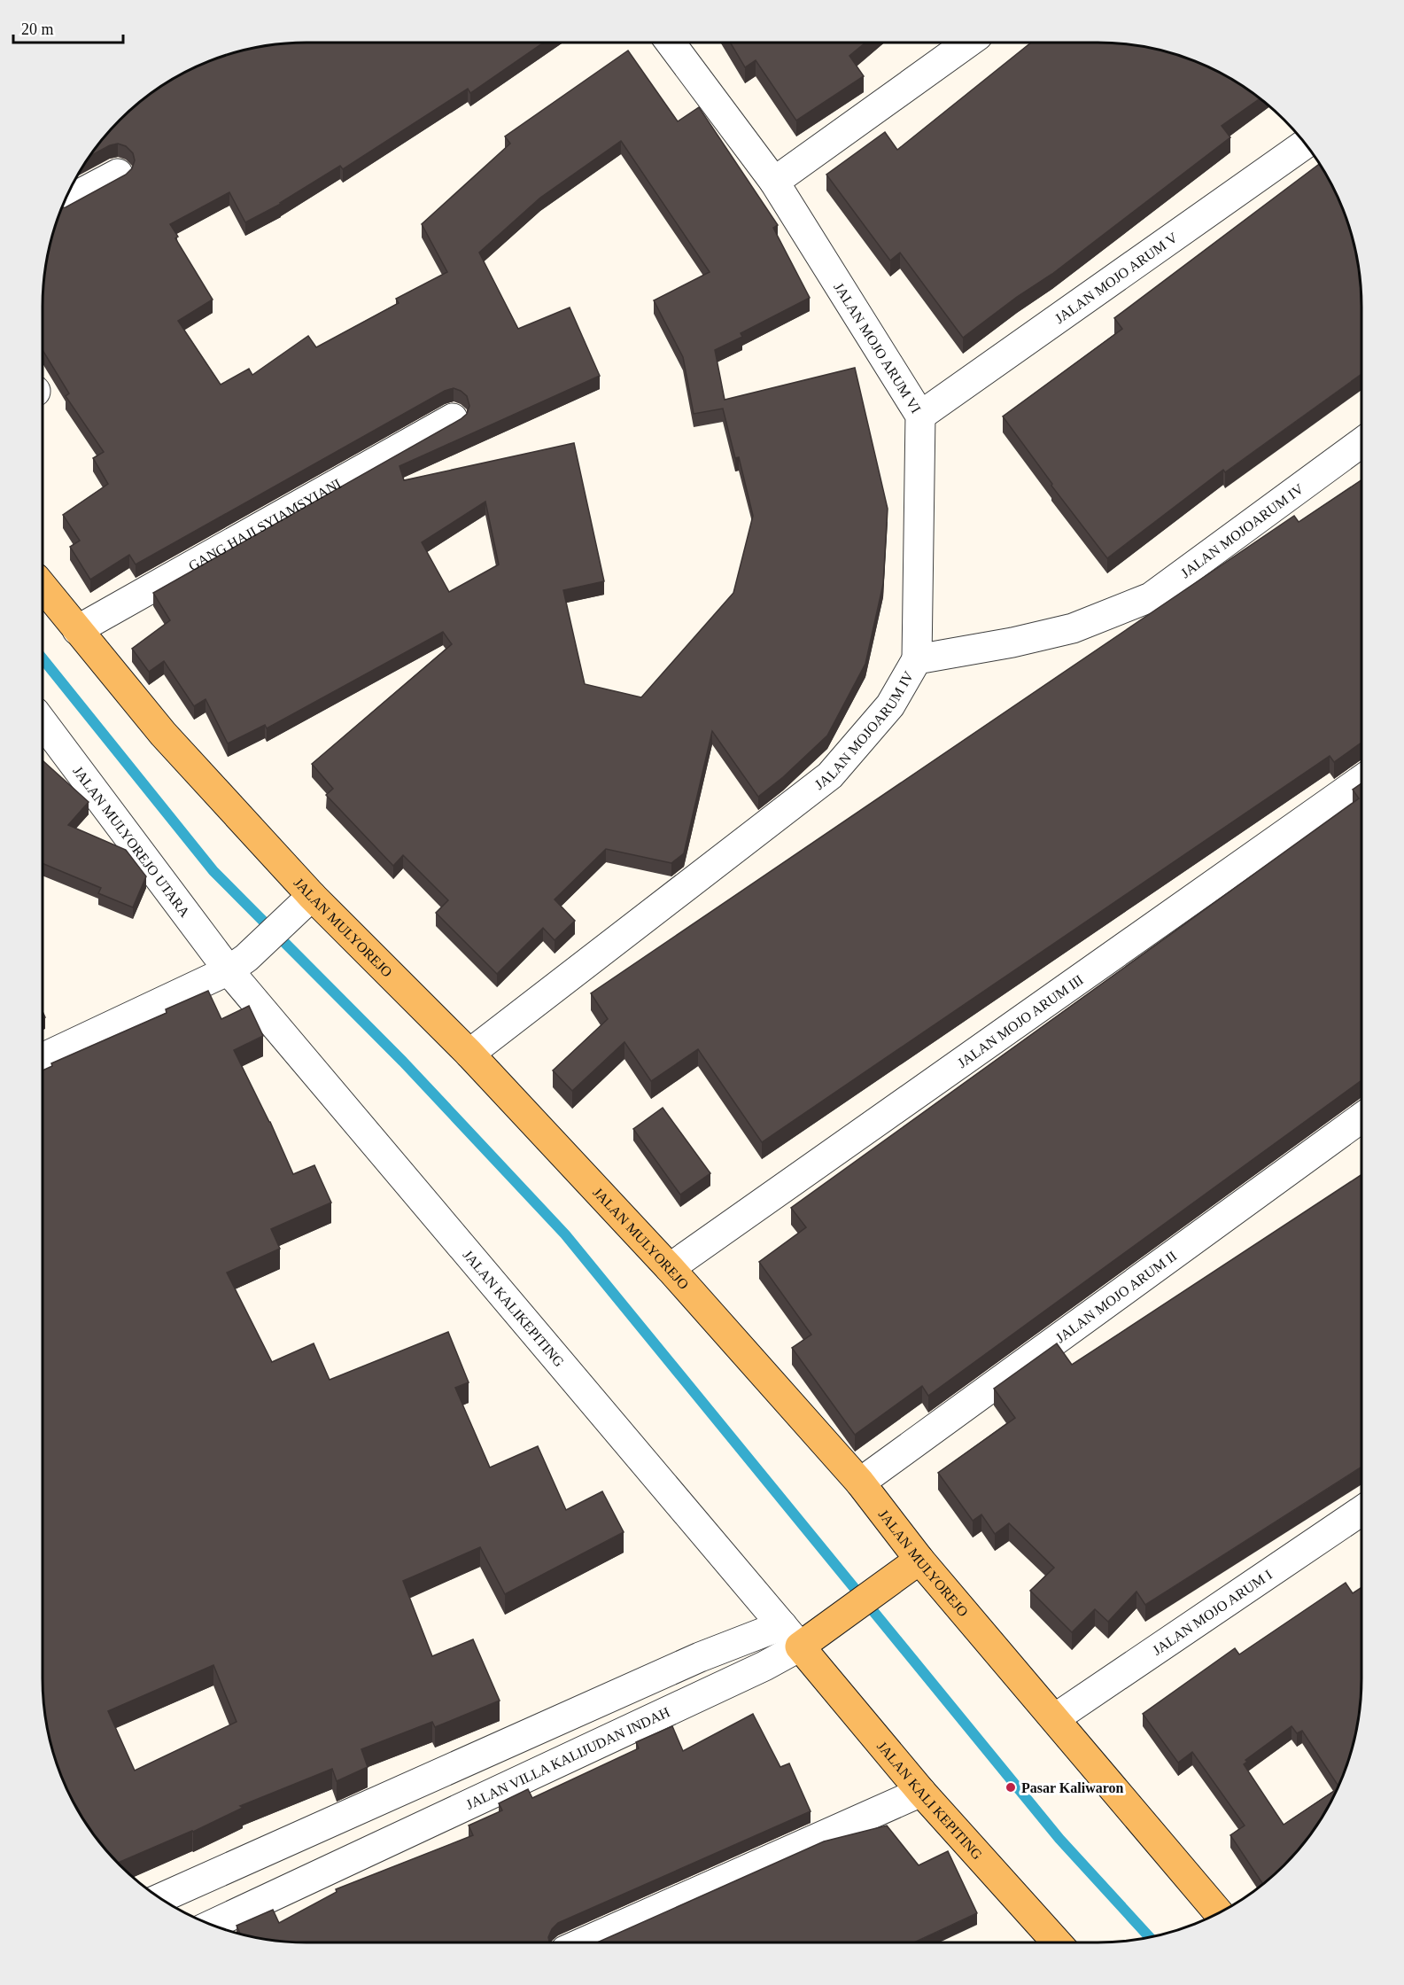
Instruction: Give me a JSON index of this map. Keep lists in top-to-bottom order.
{
  "streets": {
    "main road": ["JALAN MULYOREJO", "JALAN VILLA KALIJUDAN INDAH", "JALAN KALI KEPITING"],
    "street": [
      "JALAN MOJO ARUM V",
      "JALAN MOJO ARUM VI",
      "GANG HAJI SYIAMSYIANI",
      "JALAN MOJOARUM IV",
      "JALAN MULYOREJO UTARA",
      "JALAN MOJO ARUM III",
      "JALAN MOJO ARUM II",
      "JALAN KALIKEPITING",
      "JALAN MOJO ARUM I"
    ]
  },
  "crossings": [
    ["JALAN MOJO ARUM V", "JALAN MOJO ARUM VI"],
    ["JALAN MOJO ARUM VI", "JALAN MOJOARUM IV"],
    ["GANG HAJI SYIAMSYIANI", "JALAN MULYOREJO"],
    ["JALAN MOJOARUM IV", "JALAN MULYOREJO"],
    ["JALAN MULYOREJO UTARA", "JALAN KALIKEPITING"],
    ["JALAN MULYOREJO", "JALAN MOJO ARUM III"],
    ["JALAN MULYOREJO", "JALAN MOJO ARUM II"],
    ["JALAN MULYOREJO", "JALAN MOJO ARUM I"],
    ["JALAN MULYOREJO", "JALAN VILLA KALIJUDAN INDAH"],
    ["JALAN KALIKEPITING", "JALAN VILLA KALIJUDAN INDAH"],
    ["JALAN KALIKEPITING", "JALAN KALI KEPITING"],
    ["JALAN VILLA KALIJUDAN INDAH", "JALAN KALI KEPITING"]
  ],
  "places": ["Pasar Kaliwaron"],
  "scale_bar": "20 m"
}
